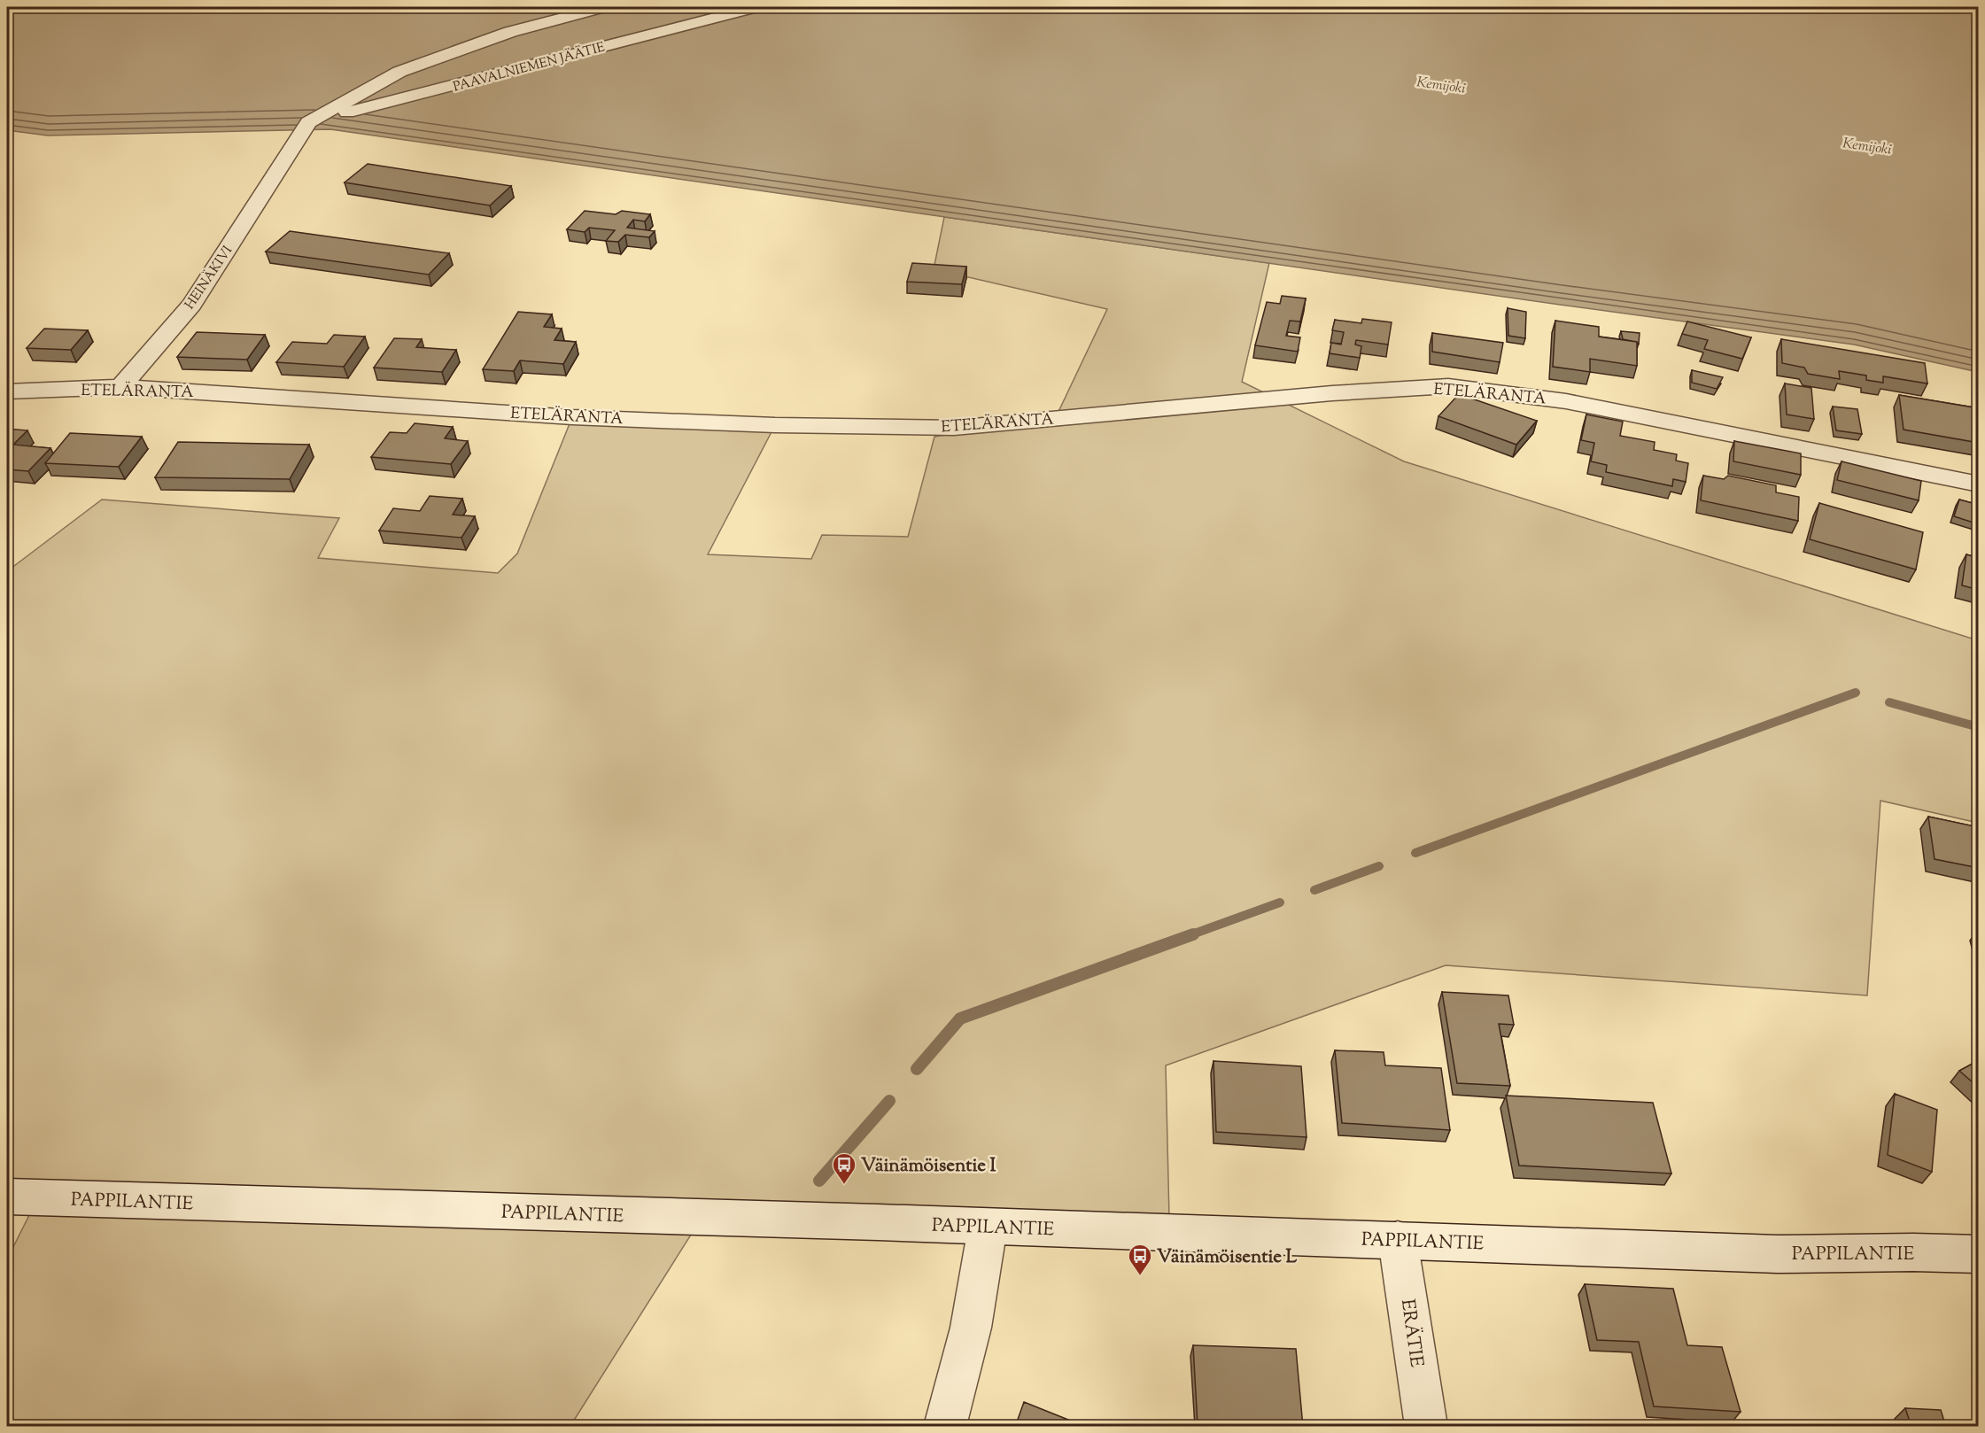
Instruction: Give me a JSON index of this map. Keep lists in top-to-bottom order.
{
  "streets": {
    "street": [
      "PAAVALNIEMEN JÄÄTIE",
      "HEINÄKIVI",
      "ETELÄRANTA",
      "PAPPILANTIE",
      "ERÄTIE"
    ]
  },
  "crossings": [
    ["PAAVALNIEMEN JÄÄTIE", "HEINÄKIVI"],
    ["HEINÄKIVI", "ETELÄRANTA"],
    ["PAPPILANTIE", "ERÄTIE"]
  ],
  "water": ["Kemijoki"],
  "places": {
    "bus stop": ["Väinämöisentie I", "Väinämöisentie L"]
  }
}
